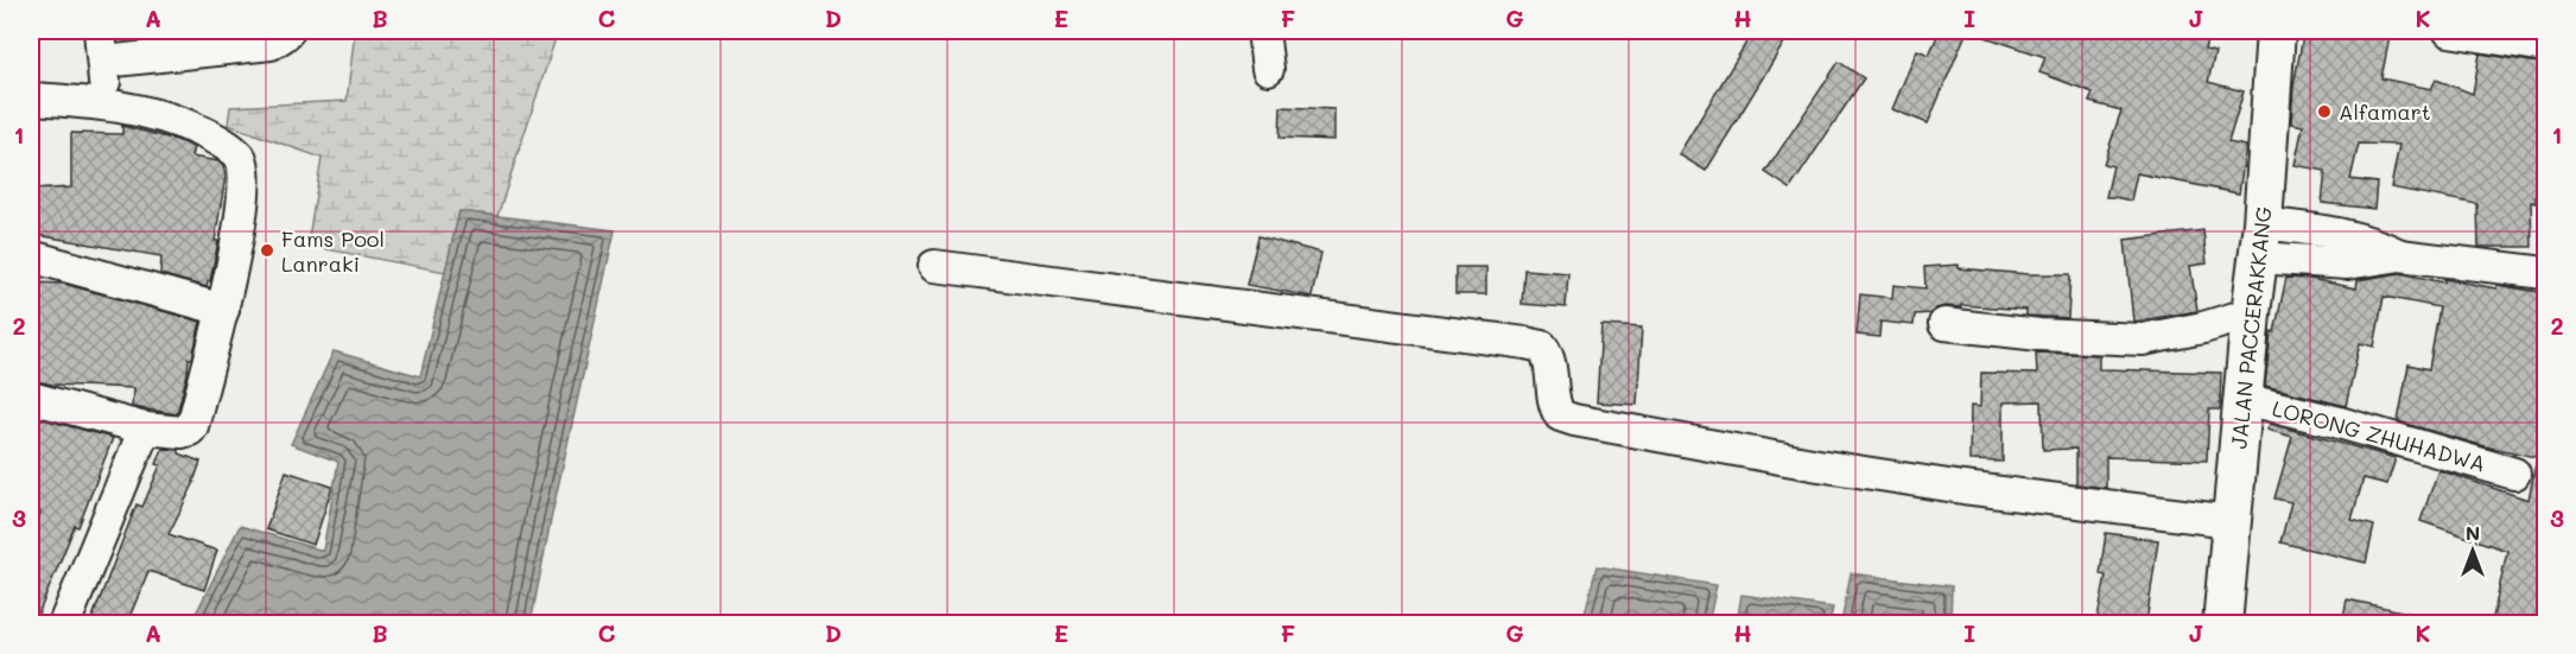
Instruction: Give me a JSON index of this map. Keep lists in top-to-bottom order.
{
  "streets": {
    "main road": ["JALAN PACCERAKKANG"],
    "street": ["LORONG ZHUHADWA"]
  },
  "crossings": [
    ["JALAN PACCERAKKANG", "LORONG ZHUHADWA"]
  ],
  "places": ["Alfamart", "Fams Pool Lanraki"],
  "north": "top",
  "grid": {
    "columns": [
      "A",
      "B",
      "C",
      "D",
      "E",
      "F",
      "G",
      "H",
      "I",
      "J",
      "K"
    ],
    "rows": ["1", "2", "3"]
  }
}
